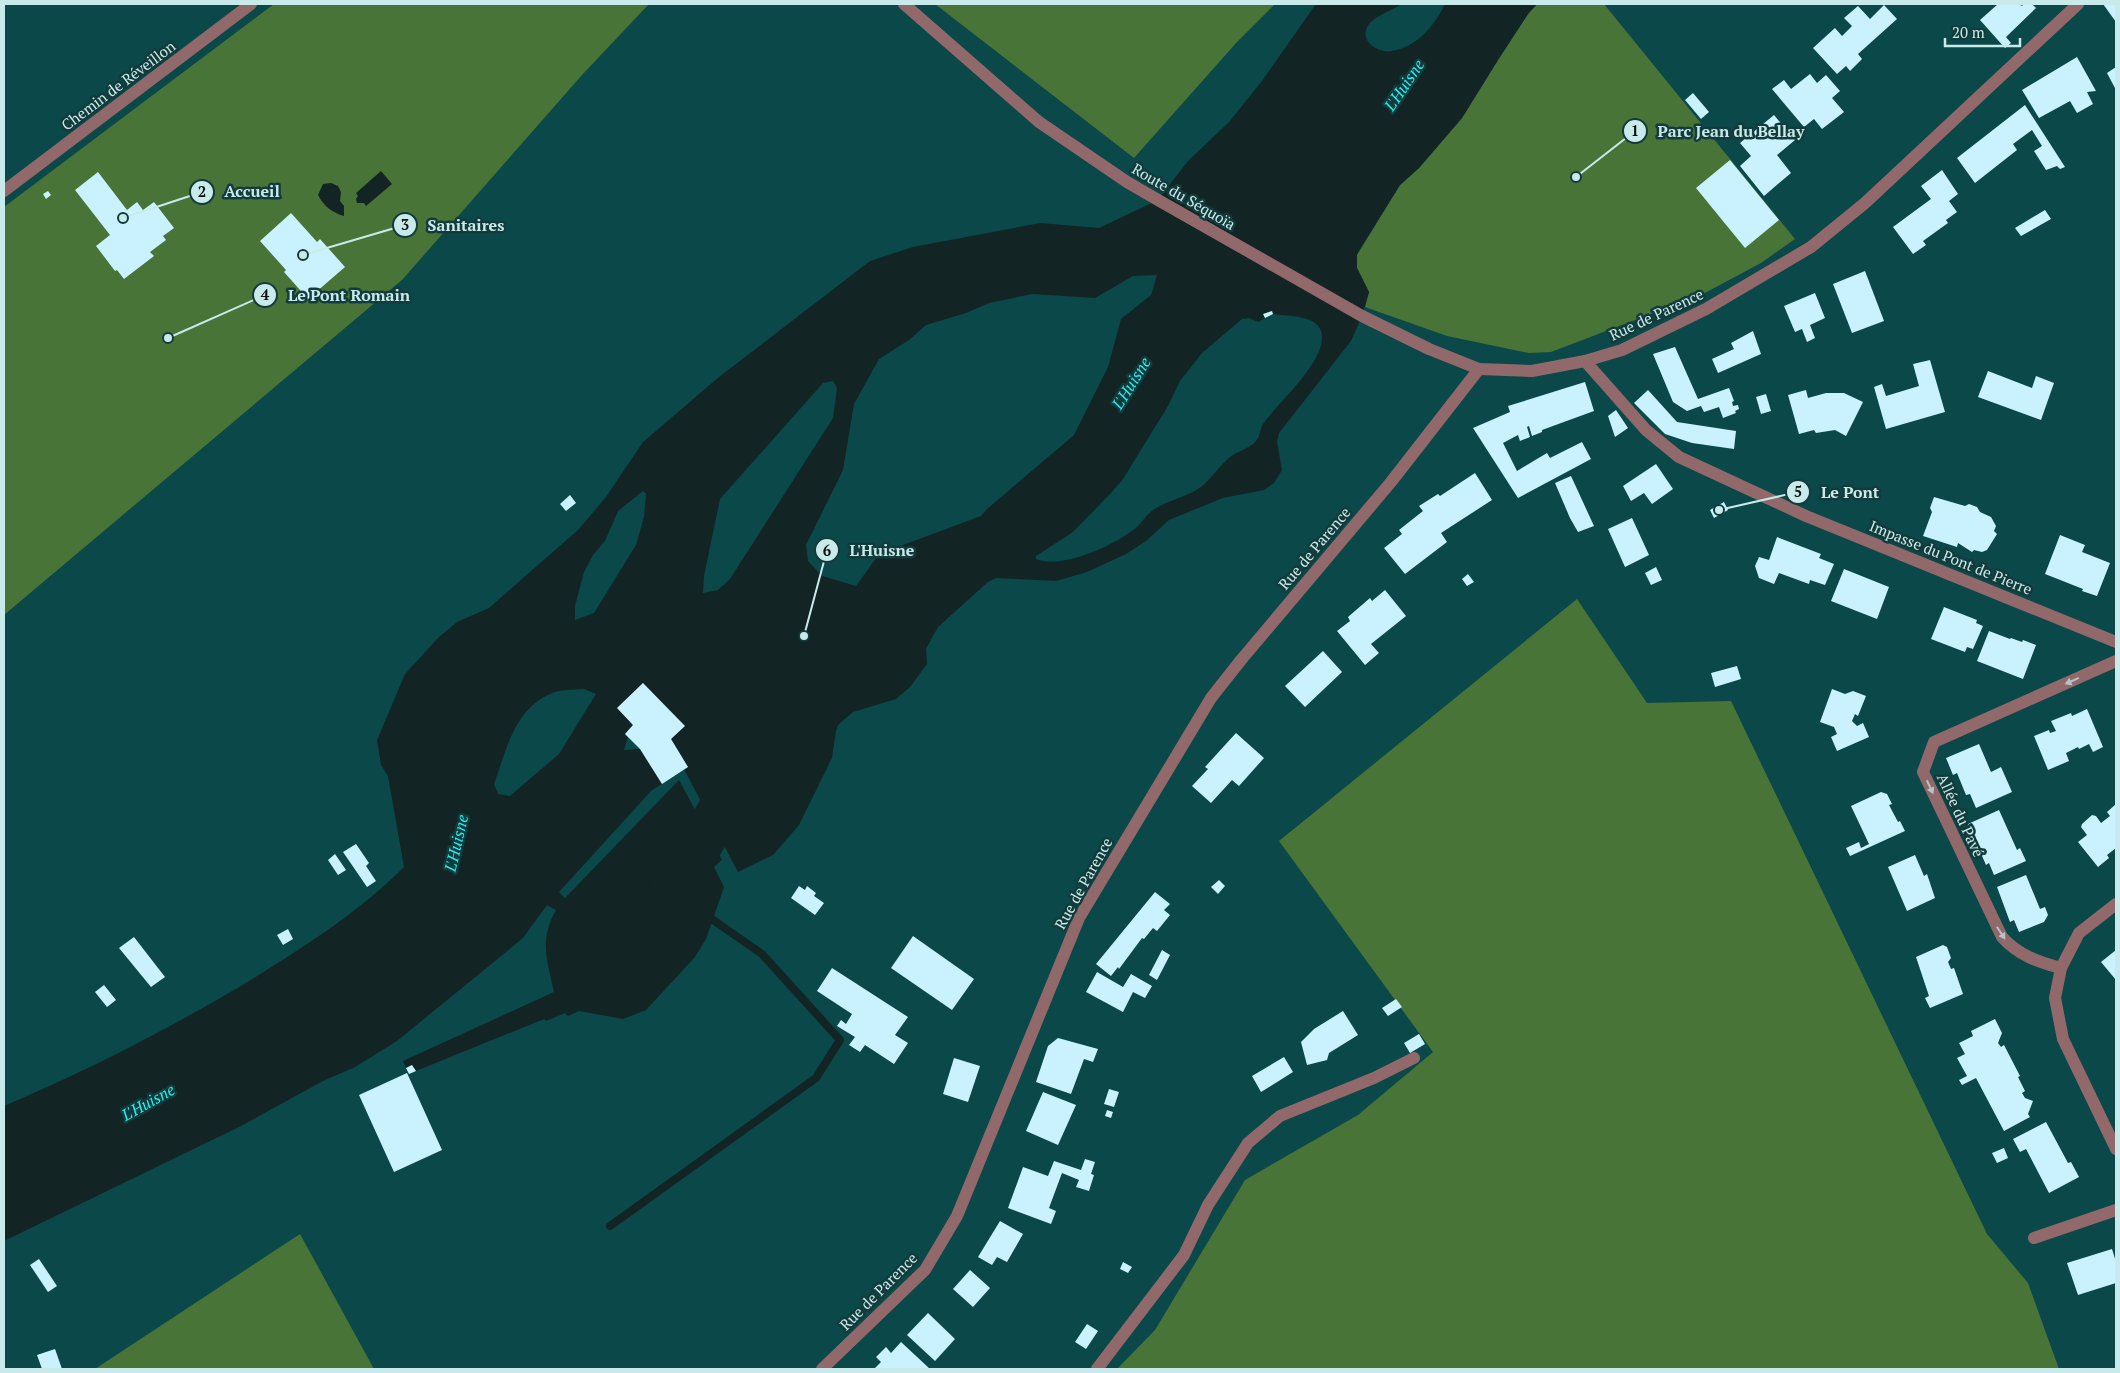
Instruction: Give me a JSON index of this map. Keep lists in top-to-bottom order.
{
  "streets": {
    "street": [
      "Chemin de Réveillon",
      "Route du Séquoïa",
      "Rue de Parence",
      "Impasse du Pont de Pierre",
      "Allée du Pavé"
    ]
  },
  "crossings": [
    ["Route du Séquoïa", "Rue de Parence"],
    ["Rue de Parence", "Impasse du Pont de Pierre"]
  ],
  "water": ["L'Huisne"],
  "places": [
    "Parc Jean du Bellay",
    "Accueil",
    "Sanitaires",
    "Le Pont Romain",
    "Le Pont",
    "L'Huisne"
  ],
  "scale_bar": "20 m"
}
